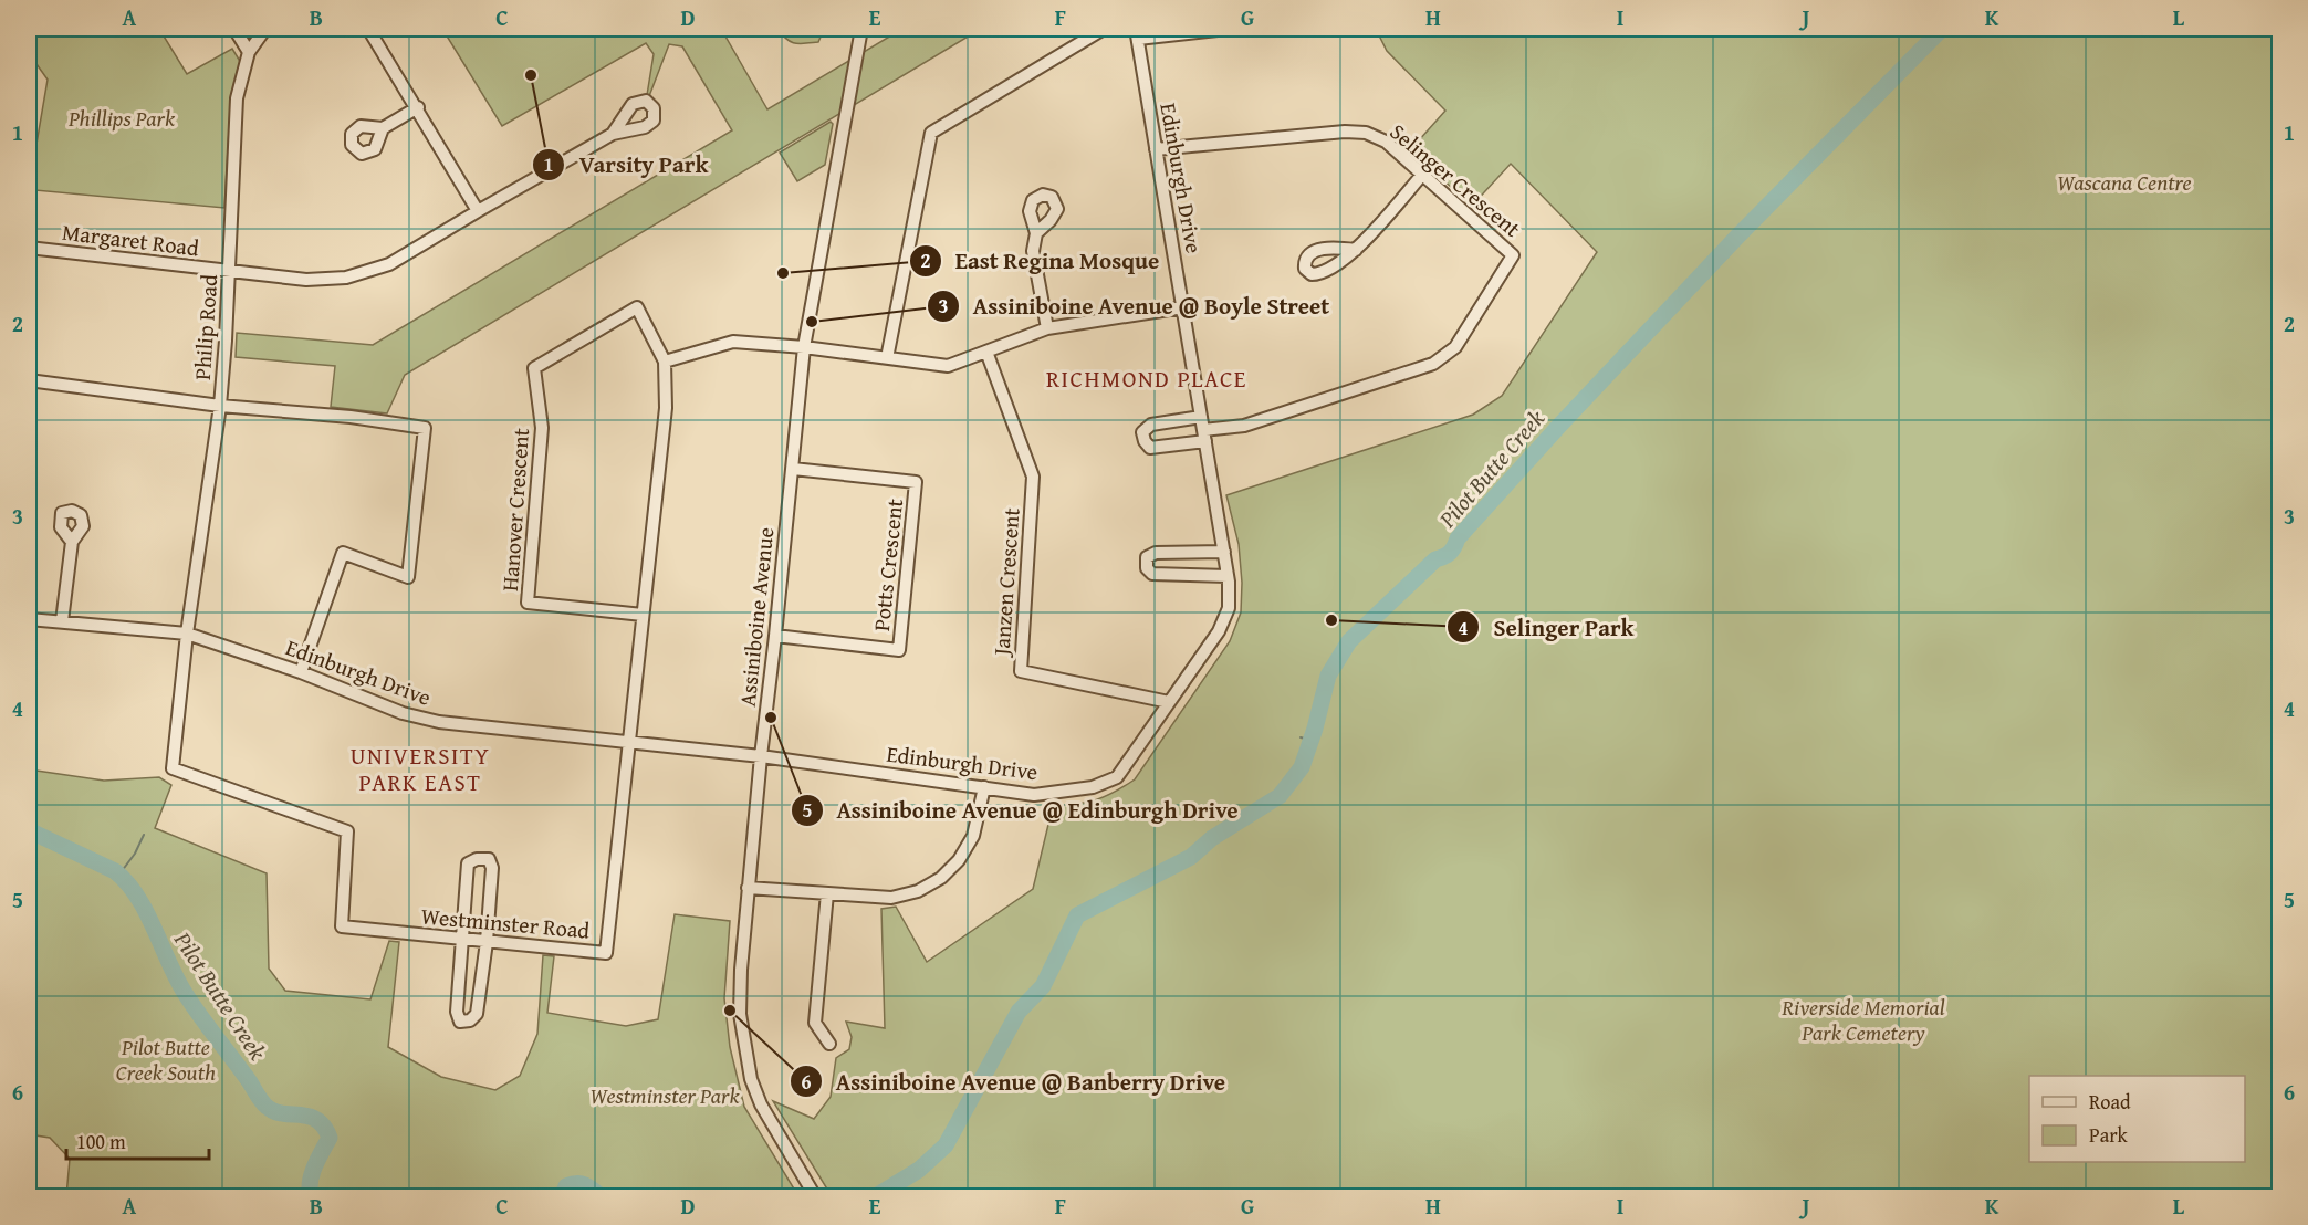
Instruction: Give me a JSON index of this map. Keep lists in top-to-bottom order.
{
  "streets": {
    "street": [
      "Edinburgh Drive",
      "Selinger Crescent",
      "Margaret Road",
      "Philip Road",
      "Hanover Crescent",
      "Potts Crescent",
      "Janzen Crescent",
      "Assiniboine Avenue",
      "Westminster Road"
    ]
  },
  "crossings": [
    ["Edinburgh Drive", "Selinger Crescent"],
    ["Edinburgh Drive", "Philip Road"],
    ["Edinburgh Drive", "Janzen Crescent"],
    ["Edinburgh Drive", "Assiniboine Avenue"],
    ["Edinburgh Drive", "Westminster Road"],
    ["Margaret Road", "Philip Road"],
    ["Philip Road", "Westminster Road"],
    ["Hanover Crescent", "Westminster Road"],
    ["Potts Crescent", "Assiniboine Avenue"]
  ],
  "districts": ["RICHMOND PLACE", "UNIVERSITY PARK EAST"],
  "water": ["Pilot Butte Creek"],
  "parks": [
    "Phillips Park",
    "Wascana Centre",
    "Riverside Memorial Park Cemetery",
    "Pilot Butte Creek South",
    "Westminster Park"
  ],
  "places": [
    "Varsity Park",
    "East Regina Mosque",
    "Assiniboine Avenue @ Boyle Street",
    "Selinger Park",
    "Assiniboine Avenue @ Edinburgh Drive",
    "Assiniboine Avenue @ Banberry Drive"
  ],
  "legend": ["Road", "Park"],
  "scale_bar": "100 m",
  "grid": {
    "columns": [
      "A",
      "B",
      "C",
      "D",
      "E",
      "F",
      "G",
      "H",
      "I",
      "J",
      "K",
      "L"
    ],
    "rows": [
      "1",
      "2",
      "3",
      "4",
      "5",
      "6"
    ]
  }
}
